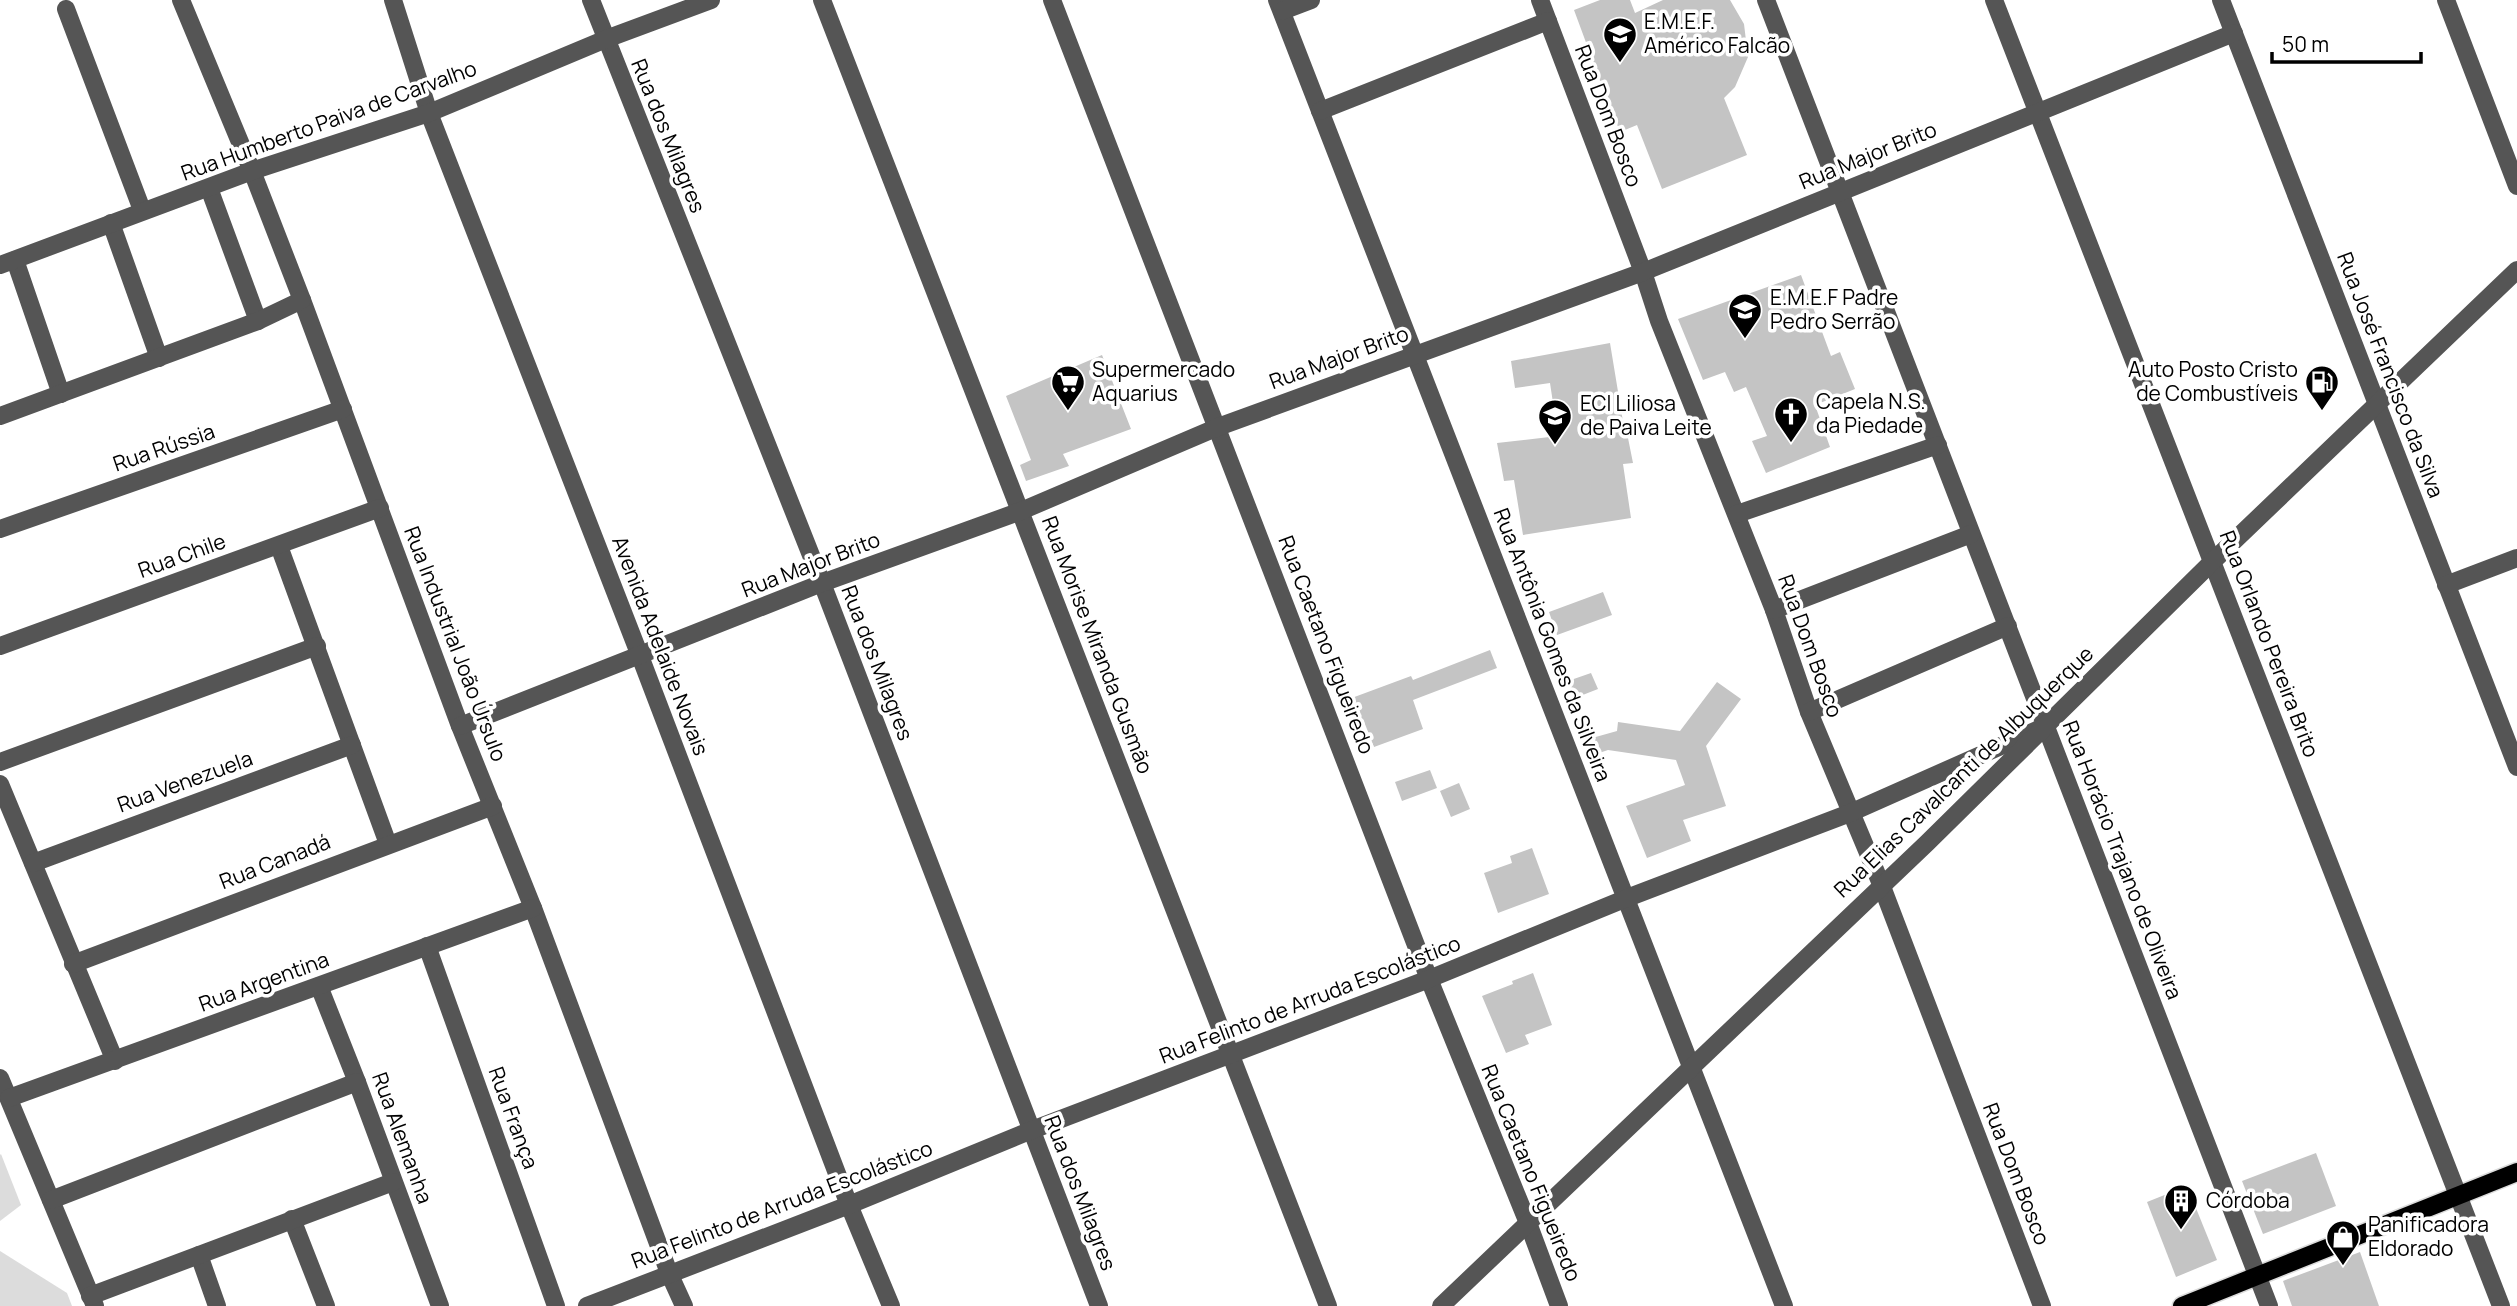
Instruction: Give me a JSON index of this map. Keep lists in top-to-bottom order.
{
  "streets": {
    "street": [
      "Rua Dom Bosco",
      "Rua Humberto Paiva de Carvalho",
      "Rua dos Milagres",
      "Rua Major Brito",
      "Rua José Francisco da Silva",
      "Rua Rússia",
      "Rua Chile",
      "Rua Industrial João Úrsulo",
      "Rua Orlando Pereira Brito",
      "Rua Morise Miranda Gusmão",
      "Rua Caetano Figueiredo",
      "Rua Antônia Gomes da Silveira",
      "Avenida Adelaide Novais",
      "Rua Elias Cavalcanti de Albuquerque",
      "Rua Venezuela",
      "Rua Horácio Trajano de Oliveira",
      "Rua Canadá",
      "Rua Argentina",
      "Rua Felinto de Arruda Escolástico",
      "Rua França",
      "Rua Alemanha"
    ]
  },
  "crossings": [
    ["Rua Dom Bosco", "Rua Major Brito"],
    ["Rua Dom Bosco", "Rua Elias Cavalcanti de Albuquerque"],
    ["Rua Dom Bosco", "Rua Felinto de Arruda Escolástico"],
    ["Rua Humberto Paiva de Carvalho", "Rua dos Milagres"],
    ["Rua Humberto Paiva de Carvalho", "Rua Industrial João Úrsulo"],
    ["Rua Humberto Paiva de Carvalho", "Avenida Adelaide Novais"],
    ["Rua dos Milagres", "Rua Major Brito"],
    ["Rua dos Milagres", "Rua Felinto de Arruda Escolástico"],
    ["Rua Major Brito", "Rua José Francisco da Silva"],
    ["Rua Major Brito", "Rua Industrial João Úrsulo"],
    ["Rua Major Brito", "Rua Orlando Pereira Brito"],
    ["Rua Major Brito", "Rua Morise Miranda Gusmão"],
    ["Rua Major Brito", "Rua Caetano Figueiredo"],
    ["Rua Major Brito", "Rua Antônia Gomes da Silveira"],
    ["Rua Major Brito", "Avenida Adelaide Novais"],
    ["Rua Major Brito", "Rua Horácio Trajano de Oliveira"],
    ["Rua José Francisco da Silva", "Rua Elias Cavalcanti de Albuquerque"],
    ["Rua Rússia", "Rua Industrial João Úrsulo"],
    ["Rua Chile", "Rua Industrial João Úrsulo"],
    ["Rua Industrial João Úrsulo", "Rua Canadá"],
    ["Rua Industrial João Úrsulo", "Rua Argentina"],
    ["Rua Industrial João Úrsulo", "Rua Felinto de Arruda Escolástico"],
    ["Rua Orlando Pereira Brito", "Rua Elias Cavalcanti de Albuquerque"],
    ["Rua Morise Miranda Gusmão", "Rua Felinto de Arruda Escolástico"],
    ["Rua Caetano Figueiredo", "Rua Elias Cavalcanti de Albuquerque"],
    ["Rua Caetano Figueiredo", "Rua Felinto de Arruda Escolástico"],
    ["Rua Antônia Gomes da Silveira", "Rua Elias Cavalcanti de Albuquerque"],
    ["Rua Antônia Gomes da Silveira", "Rua Felinto de Arruda Escolástico"],
    ["Avenida Adelaide Novais", "Rua Felinto de Arruda Escolástico"],
    ["Rua Elias Cavalcanti de Albuquerque", "Rua Horácio Trajano de Oliveira"],
    ["Rua Elias Cavalcanti de Albuquerque", "Rua Felinto de Arruda Escolástico"],
    ["Rua Horácio Trajano de Oliveira", "Rua Felinto de Arruda Escolástico"],
    ["Rua Argentina", "Rua França"],
    ["Rua Argentina", "Rua Alemanha"]
  ],
  "places": {
    "school or university": ["E.M.E.F. Américo Falcão", "E.M.E.F Padre Pedro Serrão", "ECI Liliosa de Paiva Leite"],
    "supermarket": ["Supermercado Aquarius"],
    "fuel station": ["Auto Posto Cristo de Combustíveis"],
    "church": ["Capela N.S. da Piedade"],
    "building": ["Córdoba"],
    "shop": ["Panificadora Eldorado"]
  },
  "scale_bar": "50 m"
}
